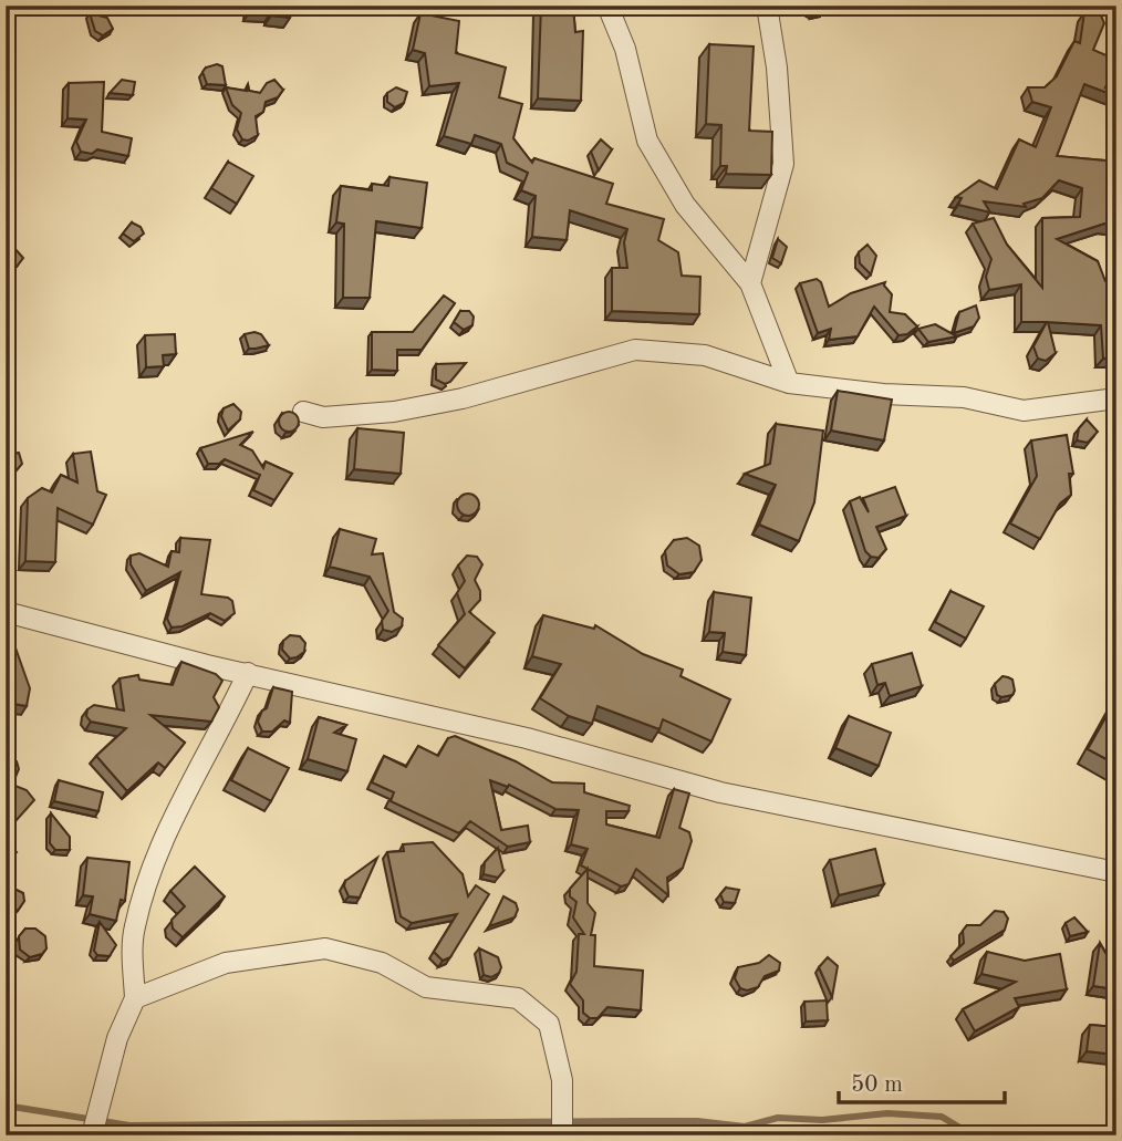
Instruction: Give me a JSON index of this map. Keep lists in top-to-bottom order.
{
  "scale_bar": "50 m"
}
